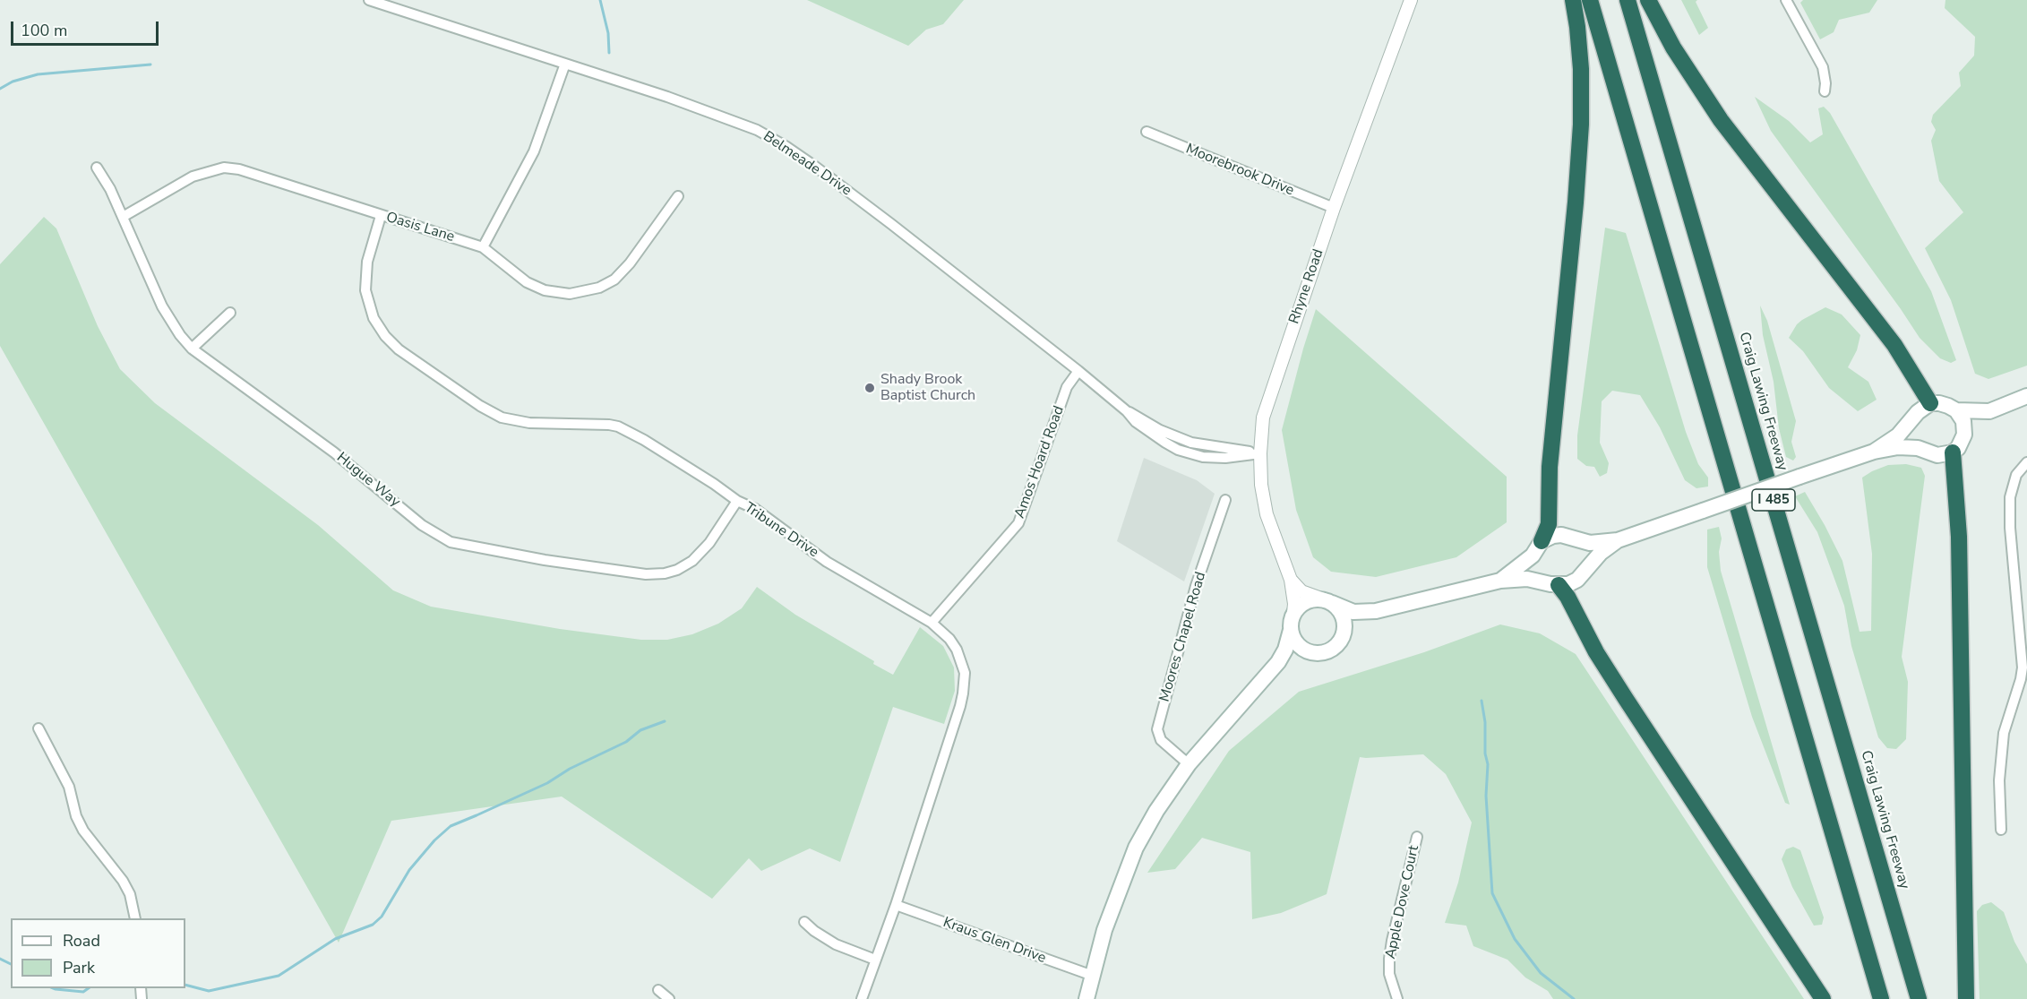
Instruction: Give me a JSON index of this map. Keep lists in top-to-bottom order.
{
  "streets": {
    "highway": ["Craig Lawing Freeway", "I 485"],
    "street": [
      "Belmeade Drive",
      "Moorebrook Drive",
      "Oasis Lane",
      "Rhyne Road",
      "Amos Hoard Road",
      "Hugue Way",
      "Tribune Drive",
      "Moores Chapel Road",
      "Apple Dove Court",
      "Kraus Glen Drive"
    ]
  },
  "crossings": [
    ["Belmeade Drive", "Rhyne Road"],
    ["Belmeade Drive", "Amos Hoard Road"],
    ["Moorebrook Drive", "Rhyne Road"],
    ["Oasis Lane", "Hugue Way"],
    ["Oasis Lane", "Tribune Drive"],
    ["Amos Hoard Road", "Tribune Drive"],
    ["Hugue Way", "Tribune Drive"],
    ["Tribune Drive", "Kraus Glen Drive"]
  ],
  "places": ["Shady Brook Baptist Church"],
  "legend": ["Road", "Park"],
  "scale_bar": "100 m"
}
